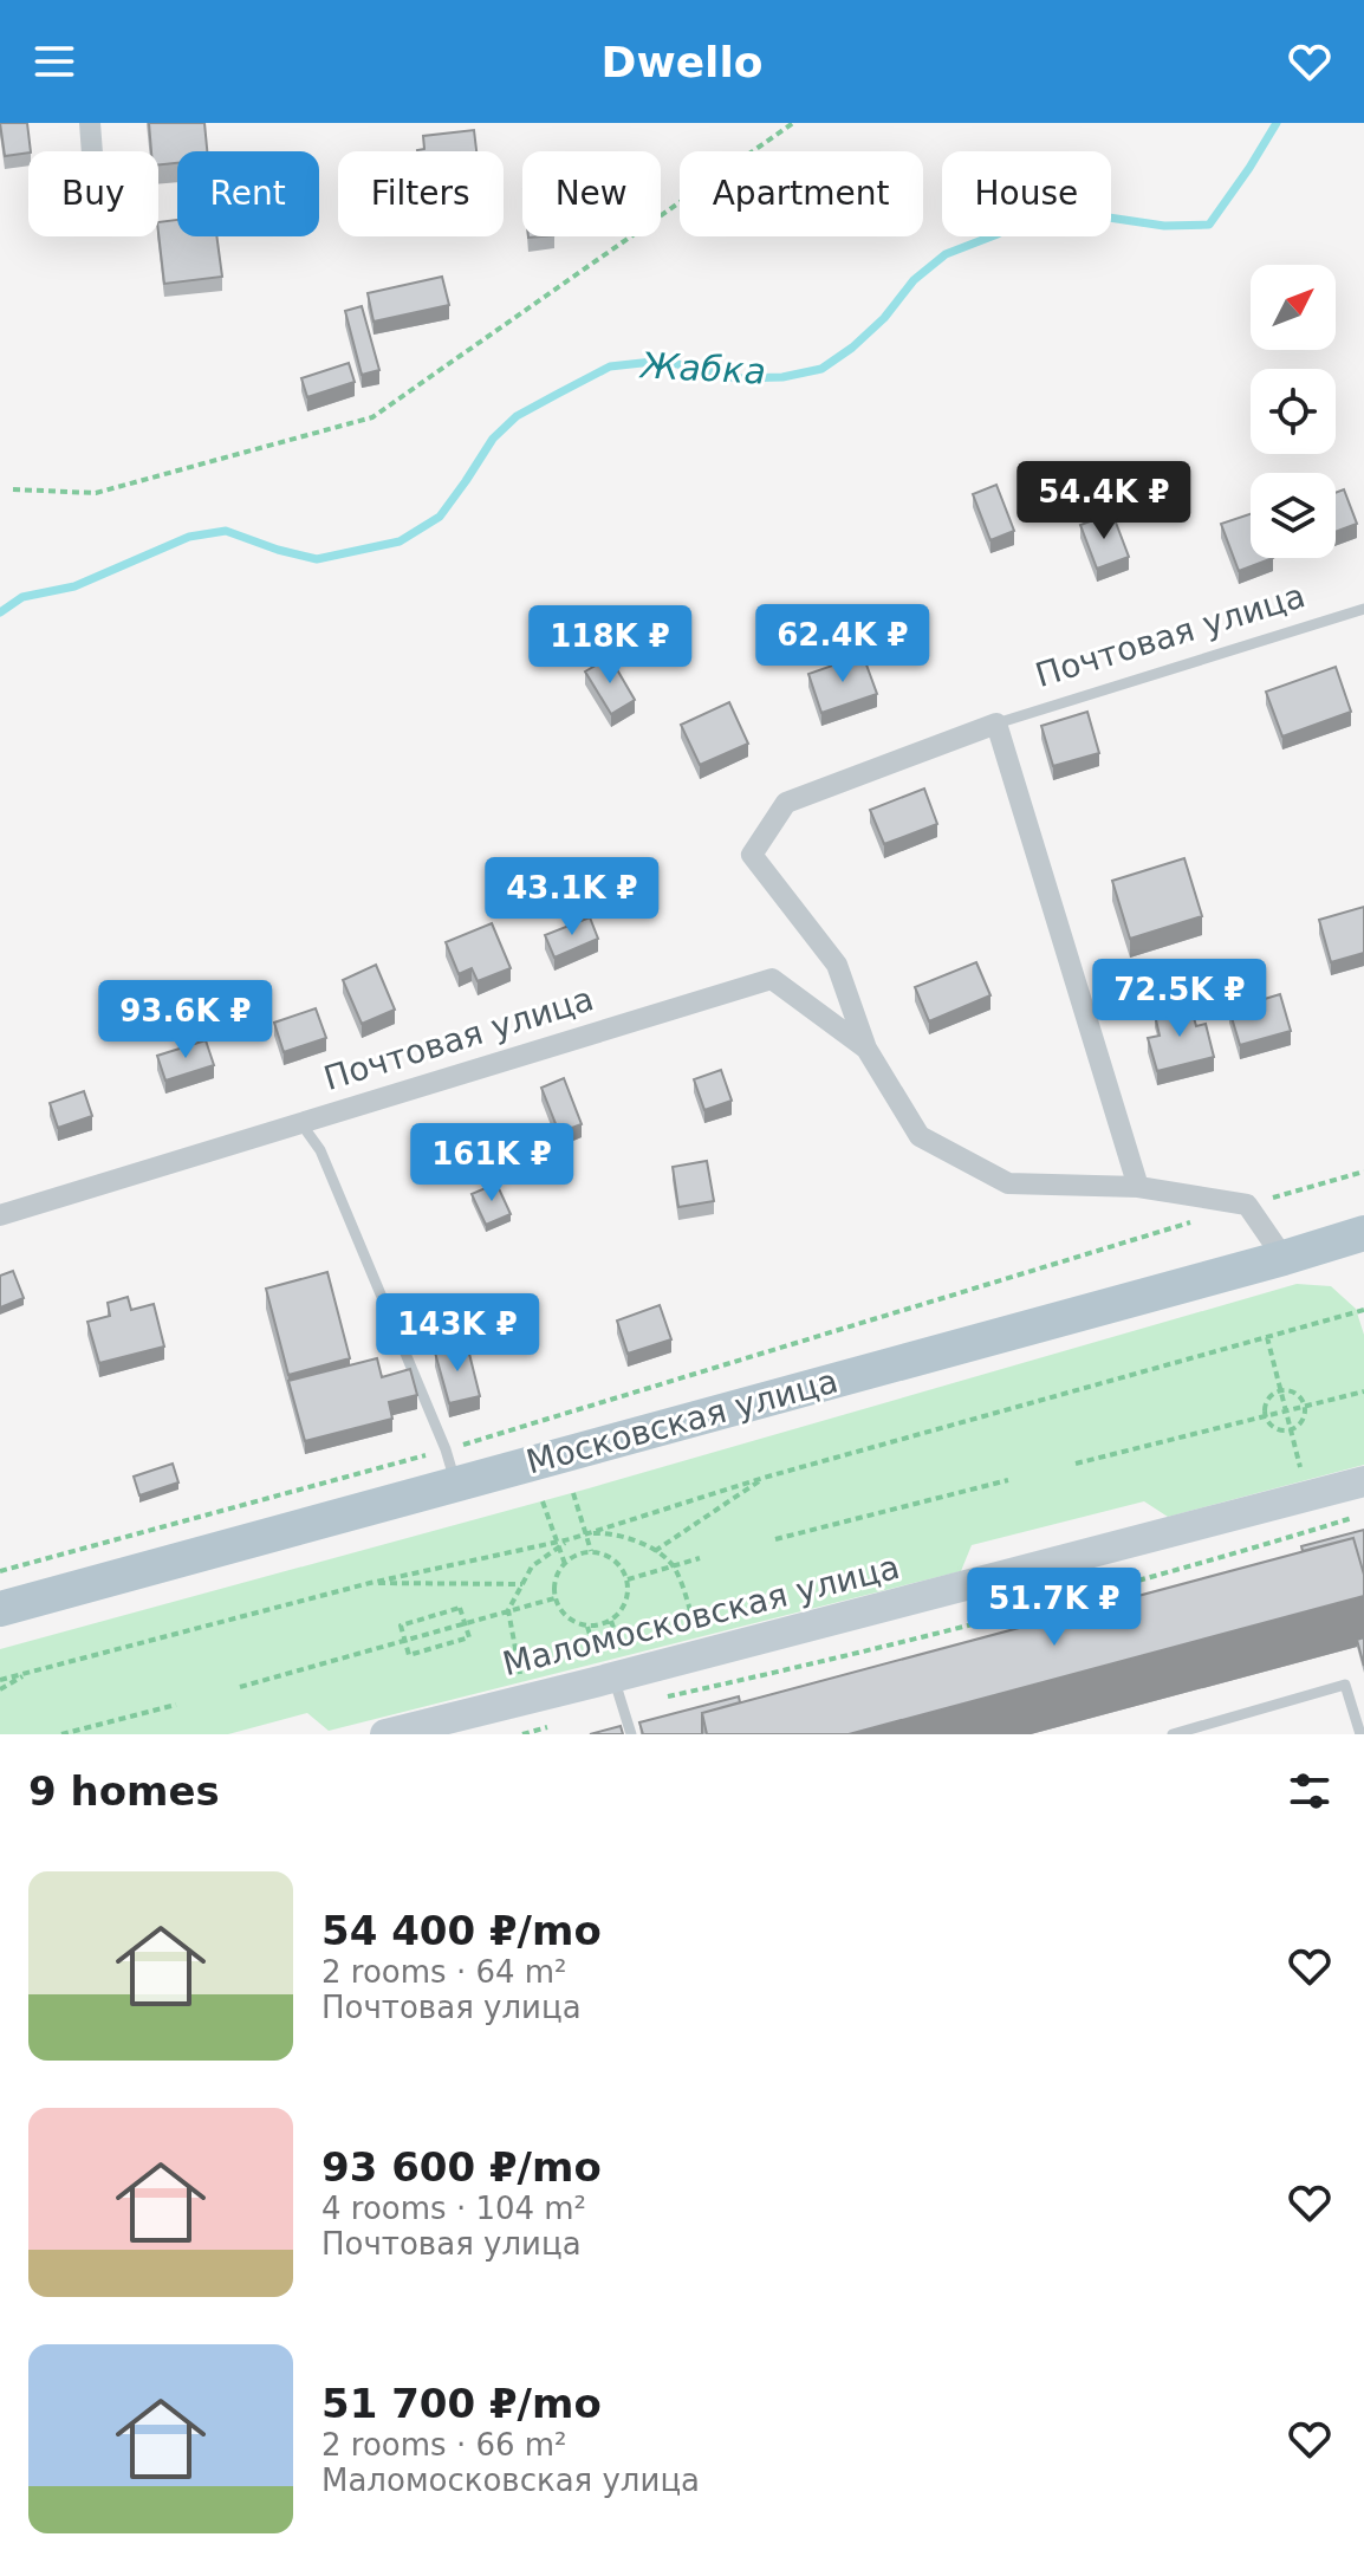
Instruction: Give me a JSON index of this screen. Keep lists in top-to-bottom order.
{
  "streets": {
    "main road": ["Московская улица"],
    "street": ["Почтовая улица", "Маломосковская улица"]
  },
  "water": ["Жабка"],
  "north": "top right",
  "page": {
    "header": "Dwello",
    "chip": [
      "Buy",
      "Rent",
      "Filters",
      "New",
      "Apartment",
      "House"
    ],
    "price": [
      "54.4K ₽",
      "62.4K ₽",
      "118K ₽",
      "43.1K ₽",
      "72.5K ₽",
      "93.6K ₽",
      "161K ₽",
      "143K ₽",
      "51.7K ₽"
    ],
    "heading": "9 homes",
    "list": [
      {
        "name": "54 400 ₽/mo",
        "note": "2 rooms · 64 m² · Почтовая улица"
      },
      {
        "name": "93 600 ₽/mo",
        "note": "4 rooms · 104 m² · Почтовая улица"
      },
      {
        "name": "51 700 ₽/mo",
        "note": "2 rooms · 66 m² · Маломосковская улица"
      }
    ]
  }
}
